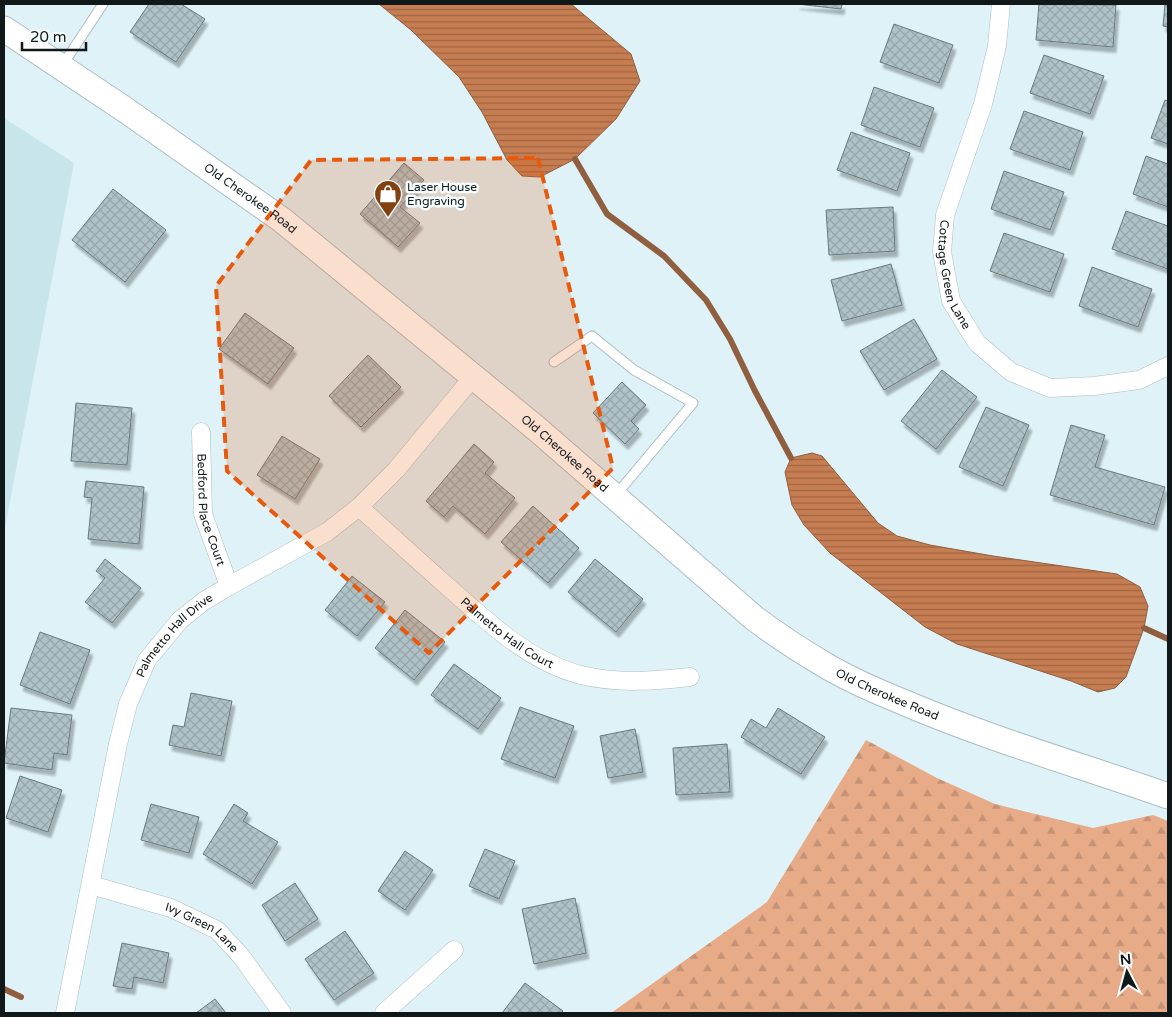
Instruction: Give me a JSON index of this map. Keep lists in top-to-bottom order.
{
  "streets": {
    "street": [
      "Old Cherokee Road",
      "Cottage Green Lane",
      "Bedford Place Court",
      "Palmetto Hall Court",
      "Palmetto Hall Drive",
      "Ivy Green Lane"
    ]
  },
  "crossings": [
    ["Old Cherokee Road", "Palmetto Hall Drive"],
    ["Bedford Place Court", "Palmetto Hall Drive"],
    ["Palmetto Hall Court", "Palmetto Hall Drive"],
    ["Palmetto Hall Drive", "Ivy Green Lane"]
  ],
  "places": {
    "shop": ["Laser House Engraving"]
  },
  "scale_bar": "20 m",
  "north": "top"
}
